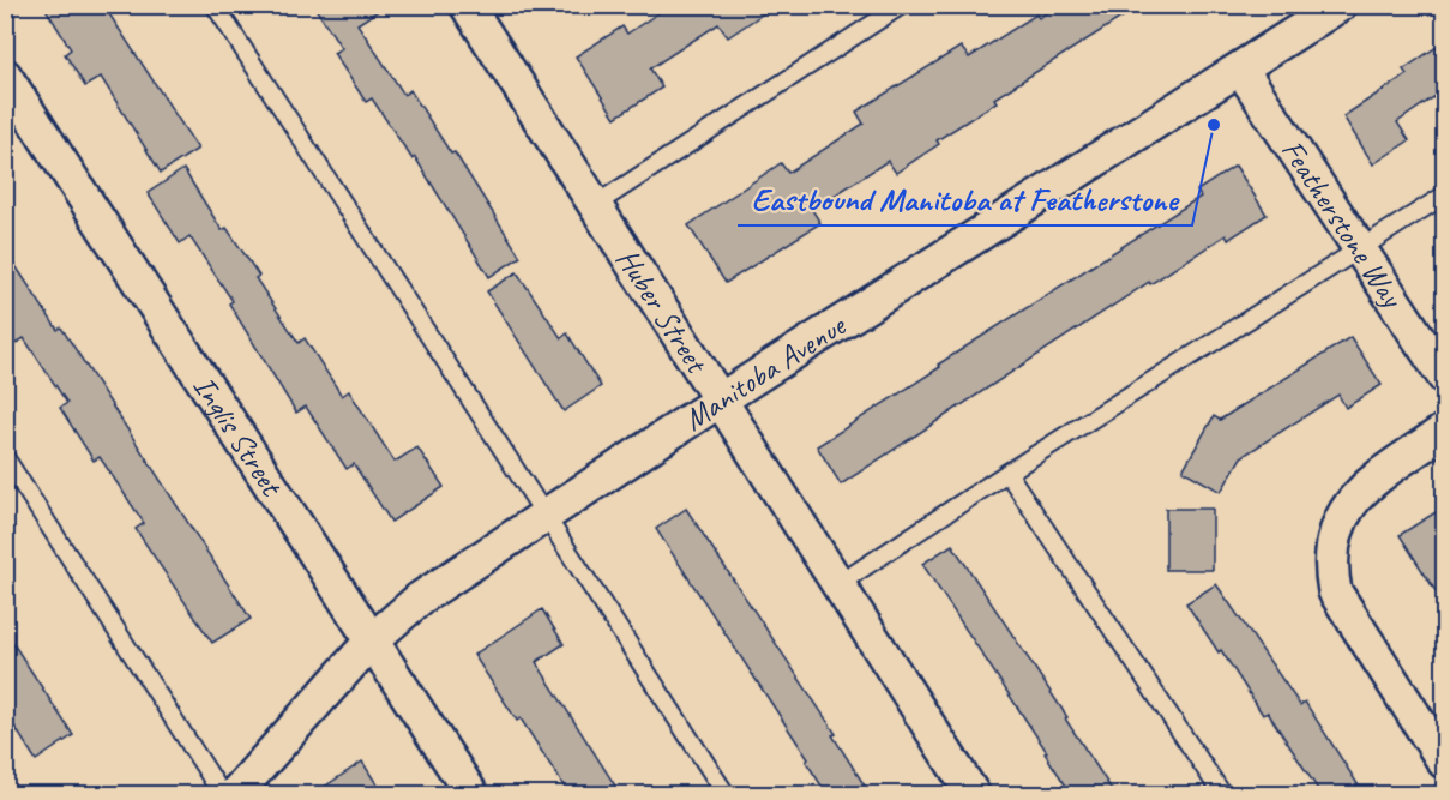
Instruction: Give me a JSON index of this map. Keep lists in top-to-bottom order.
{
  "streets": {
    "street": [
      "Featherstone Way",
      "Huber Street",
      "Manitoba Avenue",
      "Inglis Street"
    ]
  },
  "crossings": [
    ["Featherstone Way", "Manitoba Avenue"],
    ["Huber Street", "Manitoba Avenue"],
    ["Manitoba Avenue", "Inglis Street"]
  ],
  "places": ["Eastbound Manitoba at Featherstone"]
}
